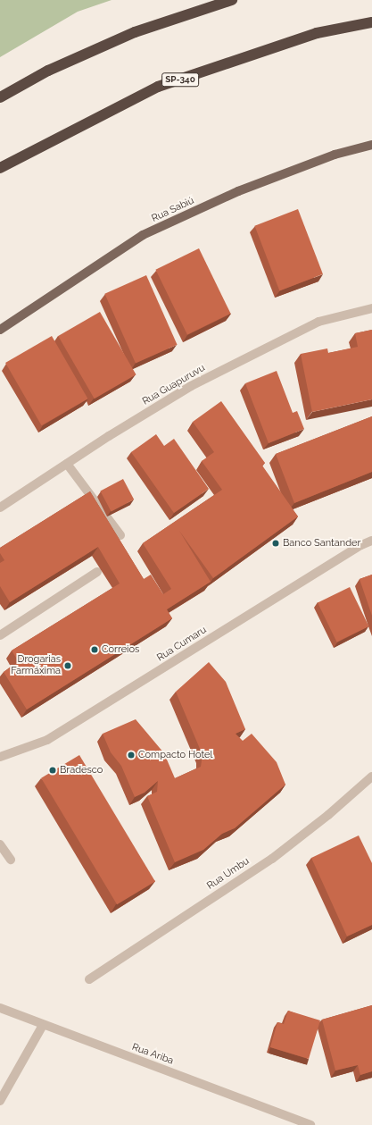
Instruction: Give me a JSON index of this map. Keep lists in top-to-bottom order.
{
  "streets": {
    "highway": ["SP-340"],
    "main road": ["Rua Sabiú"],
    "street": [
      "Rua Guapuruvu",
      "Rua Cumaru",
      "Rua Umbu",
      "Rua Ariba"
    ]
  },
  "places": [
    "Banco Santander",
    "Correios",
    "Drogarias Farmáxima",
    "Compacto Hotel",
    "Bradesco"
  ]
}
